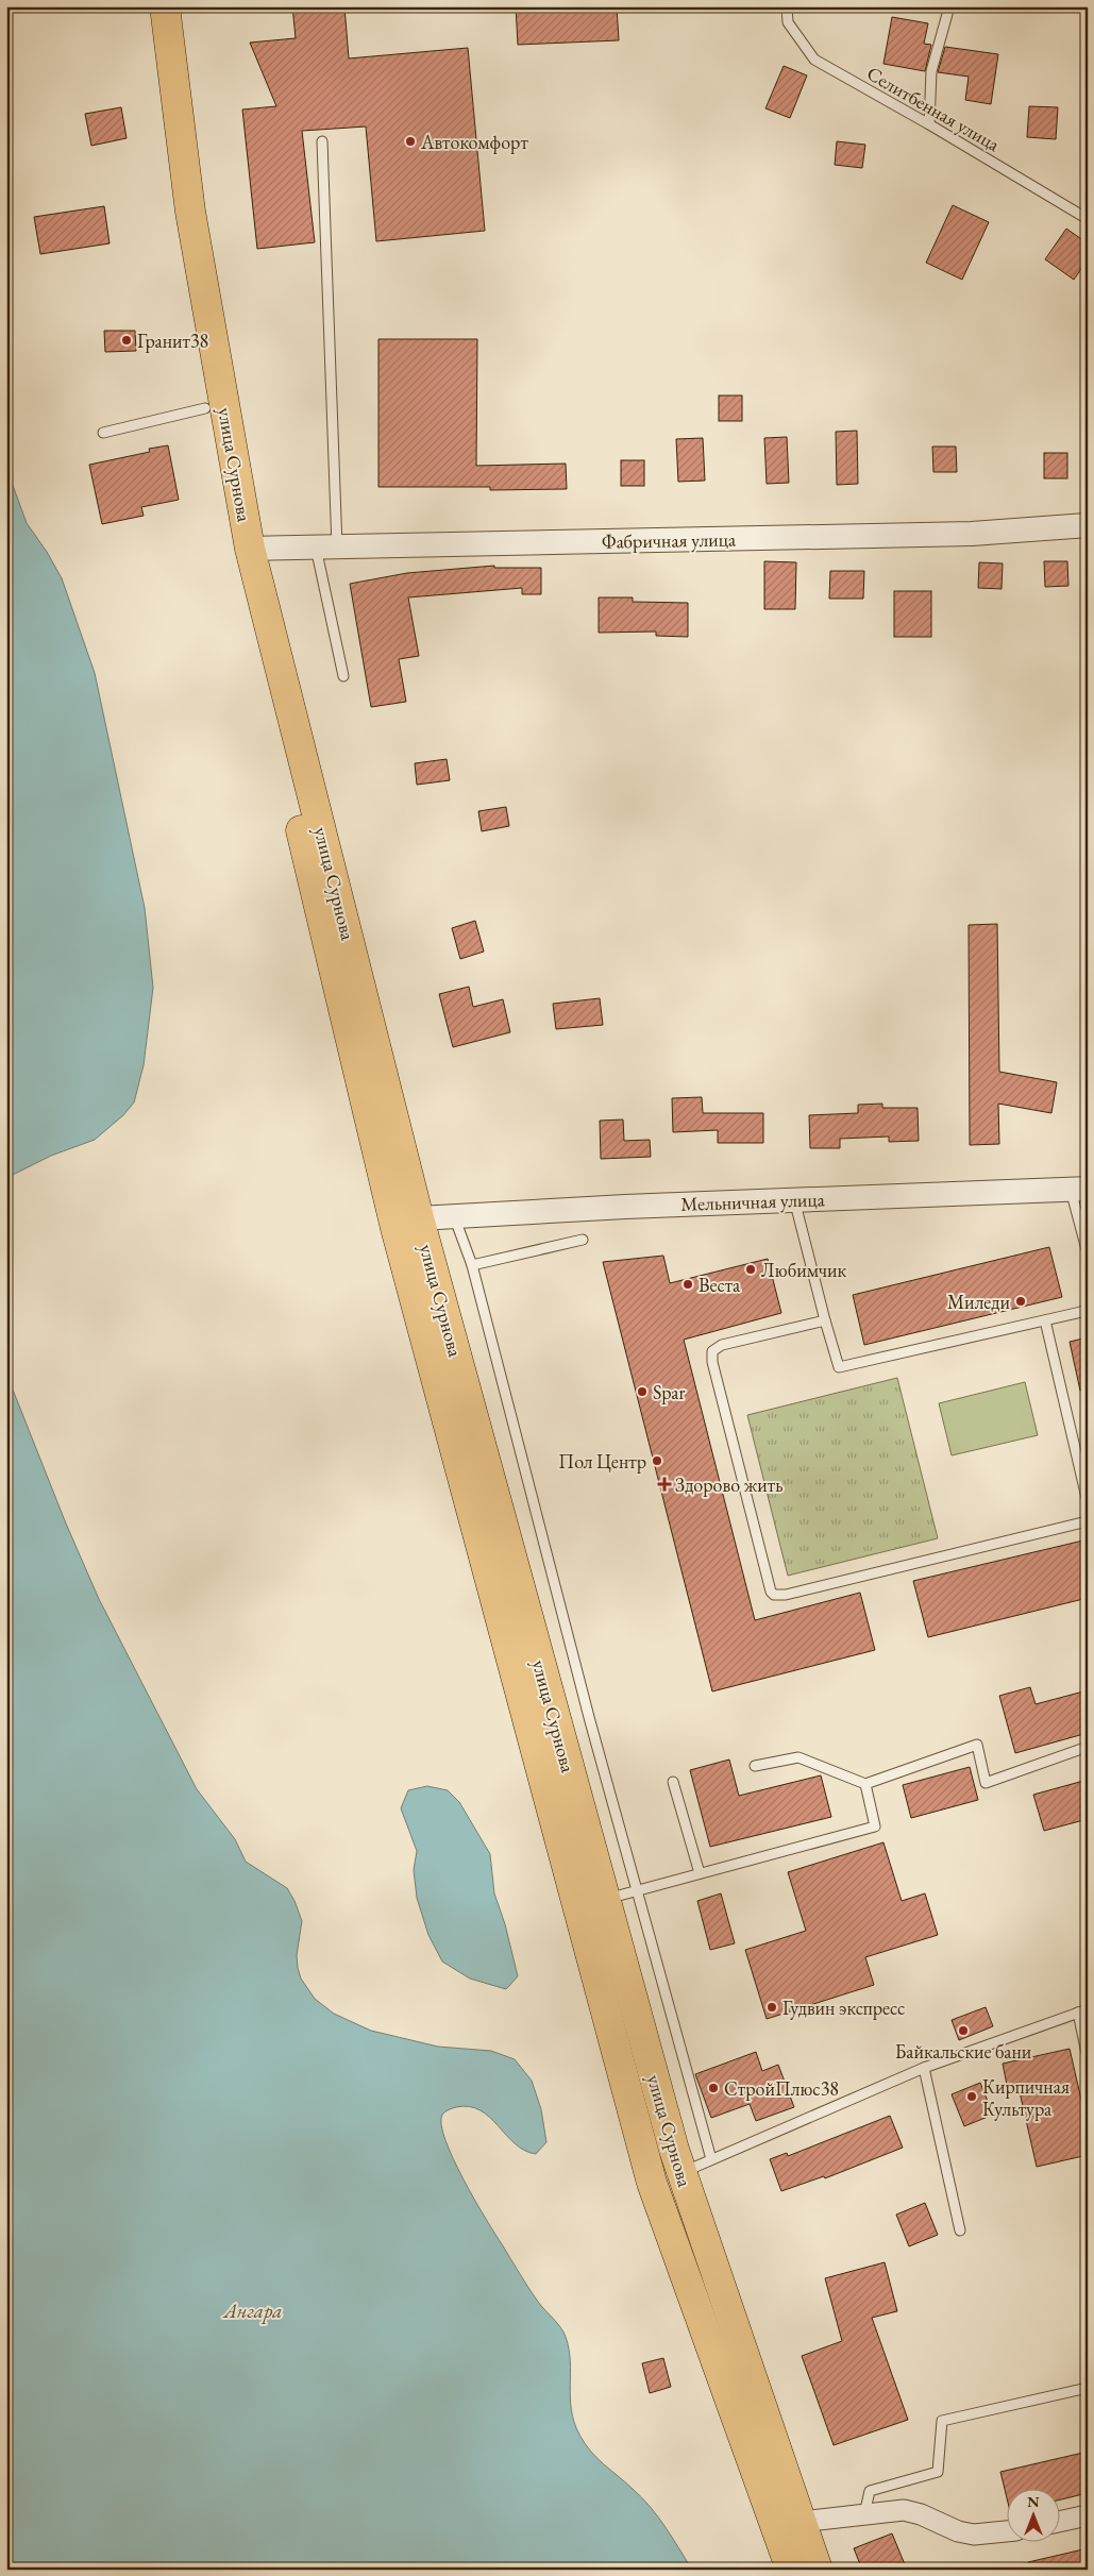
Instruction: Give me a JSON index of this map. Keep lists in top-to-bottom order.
{
  "streets": {
    "main road": ["улица Сурнова"],
    "street": ["Фабричная улица", "Мельничная улица"],
    "lane": ["Селитбенная улица"]
  },
  "crossings": [
    ["улица Сурнова", "Фабричная улица"],
    ["улица Сурнова", "Мельничная улица"]
  ],
  "water": ["Ангара"],
  "places": {
    "other": [
      "Автокомфорт",
      "Гранит38",
      "Любимчик",
      "Веста",
      "Миледи",
      "Spar",
      "Пол Центр",
      "Гудвин экспресс",
      "Байкальские бани",
      "СтройПлюс38",
      "Кирпичная Культура"
    ],
    "health": ["Здорово жить"]
  },
  "north": "top"
}
